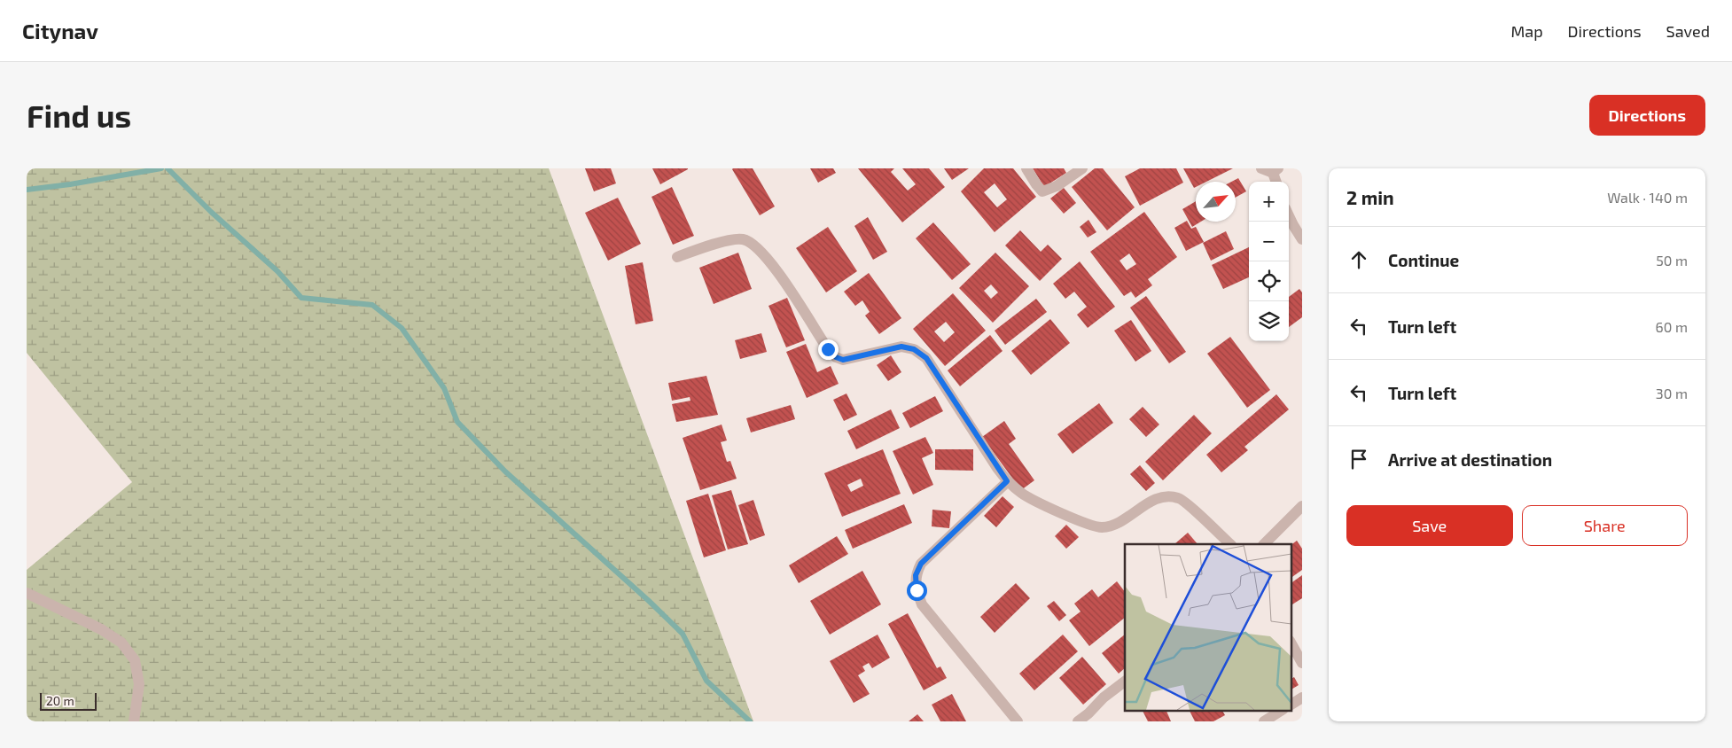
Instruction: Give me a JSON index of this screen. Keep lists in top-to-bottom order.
{
  "scale_bar": "20 m",
  "north": "top right",
  "page": {
    "header": "Citynav",
    "nav": ["Map", "Directions", "Saved"],
    "buttons": [
      "Directions",
      ["Save", "Share"]
    ],
    "title": "Find us",
    "heading": ["2 min", "Walk · 140 m"],
    "map_buttons": ["+", "−"],
    "list": [
      ["Continue", "50 m"],
      ["Turn left", "60 m"],
      ["Turn left", "30 m"],
      "Arrive at destination"
    ],
    "scale": "20 m"
  }
}
